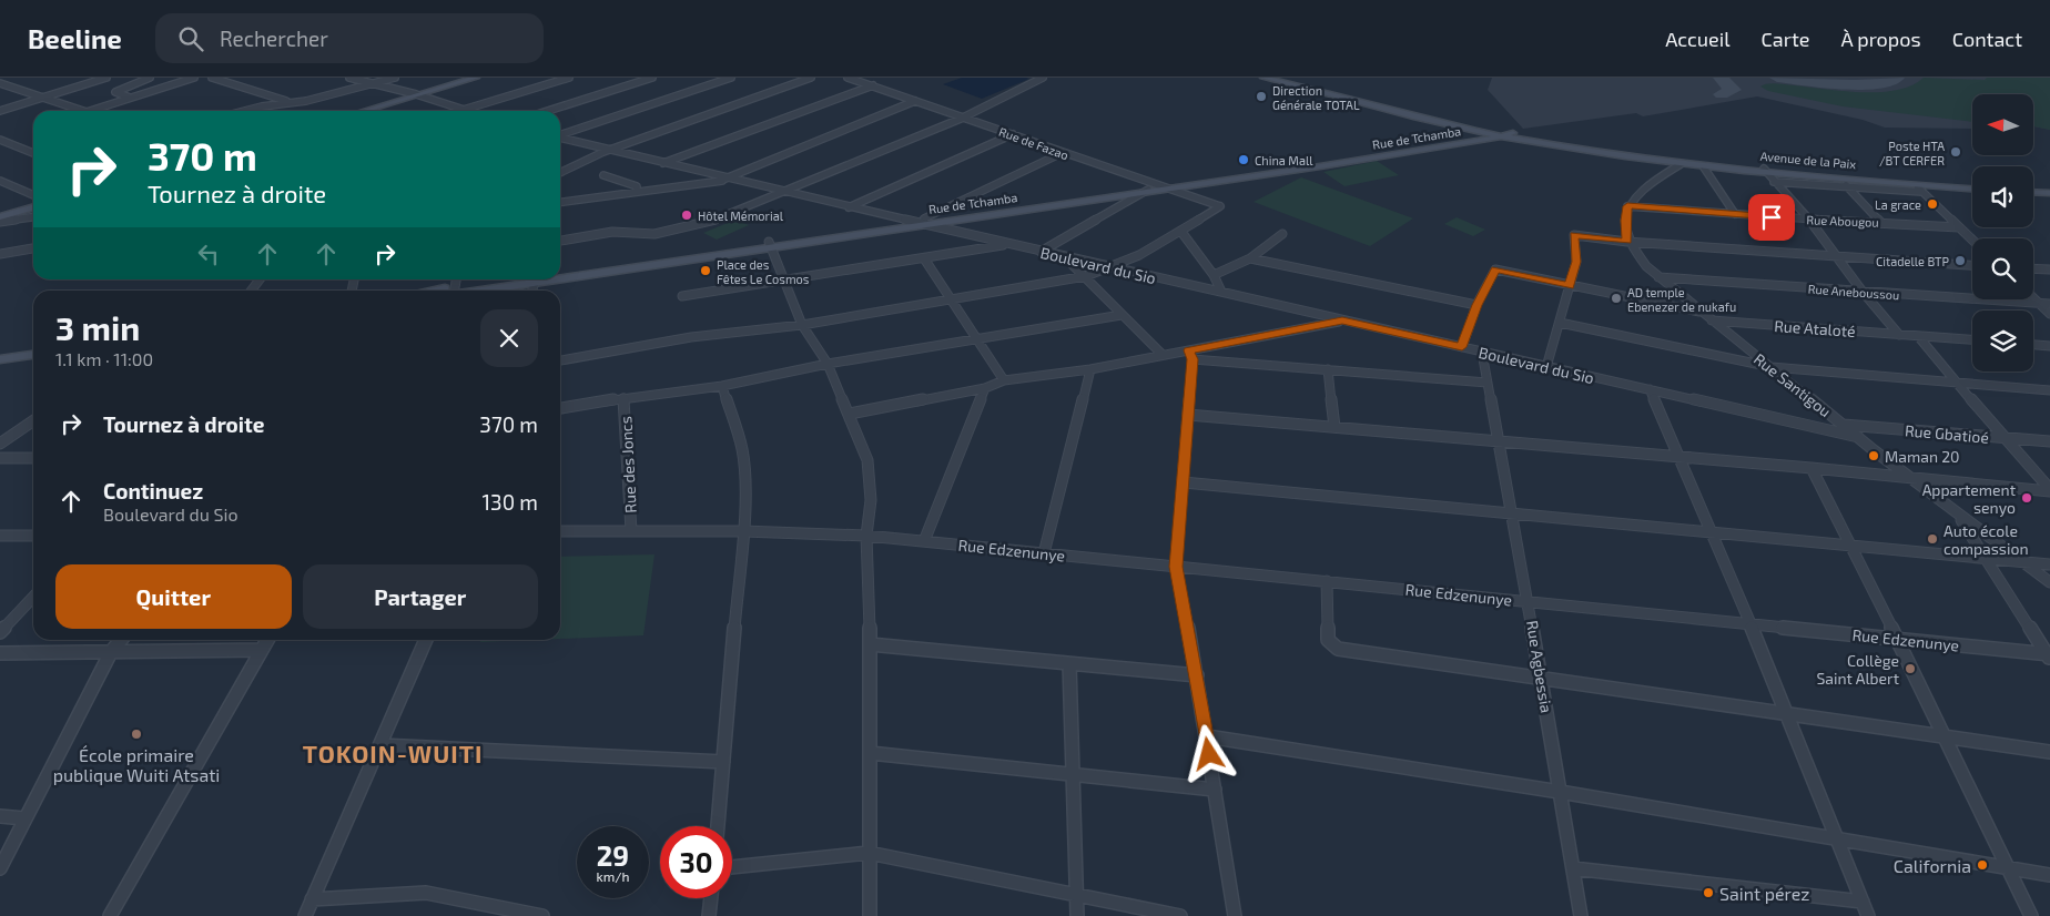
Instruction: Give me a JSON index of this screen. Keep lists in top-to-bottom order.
{
  "streets": {
    "main road": ["Rue de Tchamba", "Avenue de la Paix"],
    "street": [
      "Rue de Fazao",
      "Rue Abougou",
      "Boulevard du Sio",
      "Rue Aneboussou",
      "Rue Ataloté",
      "Rue Santigou",
      "Rue Gbatioé",
      "Rue des Joncs",
      "Rue Edzenunye",
      "Rue Agbessia"
    ]
  },
  "crossings": [
    ["Rue de Tchamba", "Rue de Fazao"],
    ["Rue de Tchamba", "Boulevard du Sio"],
    ["Boulevard du Sio", "Rue Santigou"],
    ["Boulevard du Sio", "Rue Agbessia"],
    ["Rue Aneboussou", "Rue Santigou"],
    ["Rue Ataloté", "Rue Santigou"],
    ["Rue Santigou", "Rue Gbatioé"],
    ["Rue des Joncs", "Rue Edzenunye"],
    ["Rue Edzenunye", "Rue Agbessia"]
  ],
  "districts": ["TOKOIN-WUITI"],
  "places": [
    "Direction Générale TOTAL",
    "Poste HTA /BT CERFER",
    "China Mall",
    "La grace",
    "Hôtel Mémorial",
    "Citadelle BTP",
    "Place des Fêtes Le Cosmos",
    "AD temple Ebenezer de nukafu",
    "Maman 20",
    "Appartement senyo",
    "Auto école compassion",
    "Collège Saint Albert",
    "École primaire publique Wuiti Atsati",
    "California",
    "Saint pérez"
  ],
  "north": "left",
  "page": {
    "header": "Beeline",
    "search": "Rechercher",
    "nav": [
      "Accueil",
      "Carte",
      "À propos",
      "Contact"
    ],
    "turn": ["370 m", "Tournez à droite"],
    "heading": ["3 min", "1.1 km · 11:00"],
    "list": [
      {
        "name": "Tournez à droite",
        "value": "370 m"
      },
      {
        "name": "Continuez",
        "note": "Boulevard du Sio",
        "value": "130 m"
      }
    ],
    "buttons": ["Quitter", "Partager"],
    "speed": "29 km/h",
    "limit": "30"
  }
}
